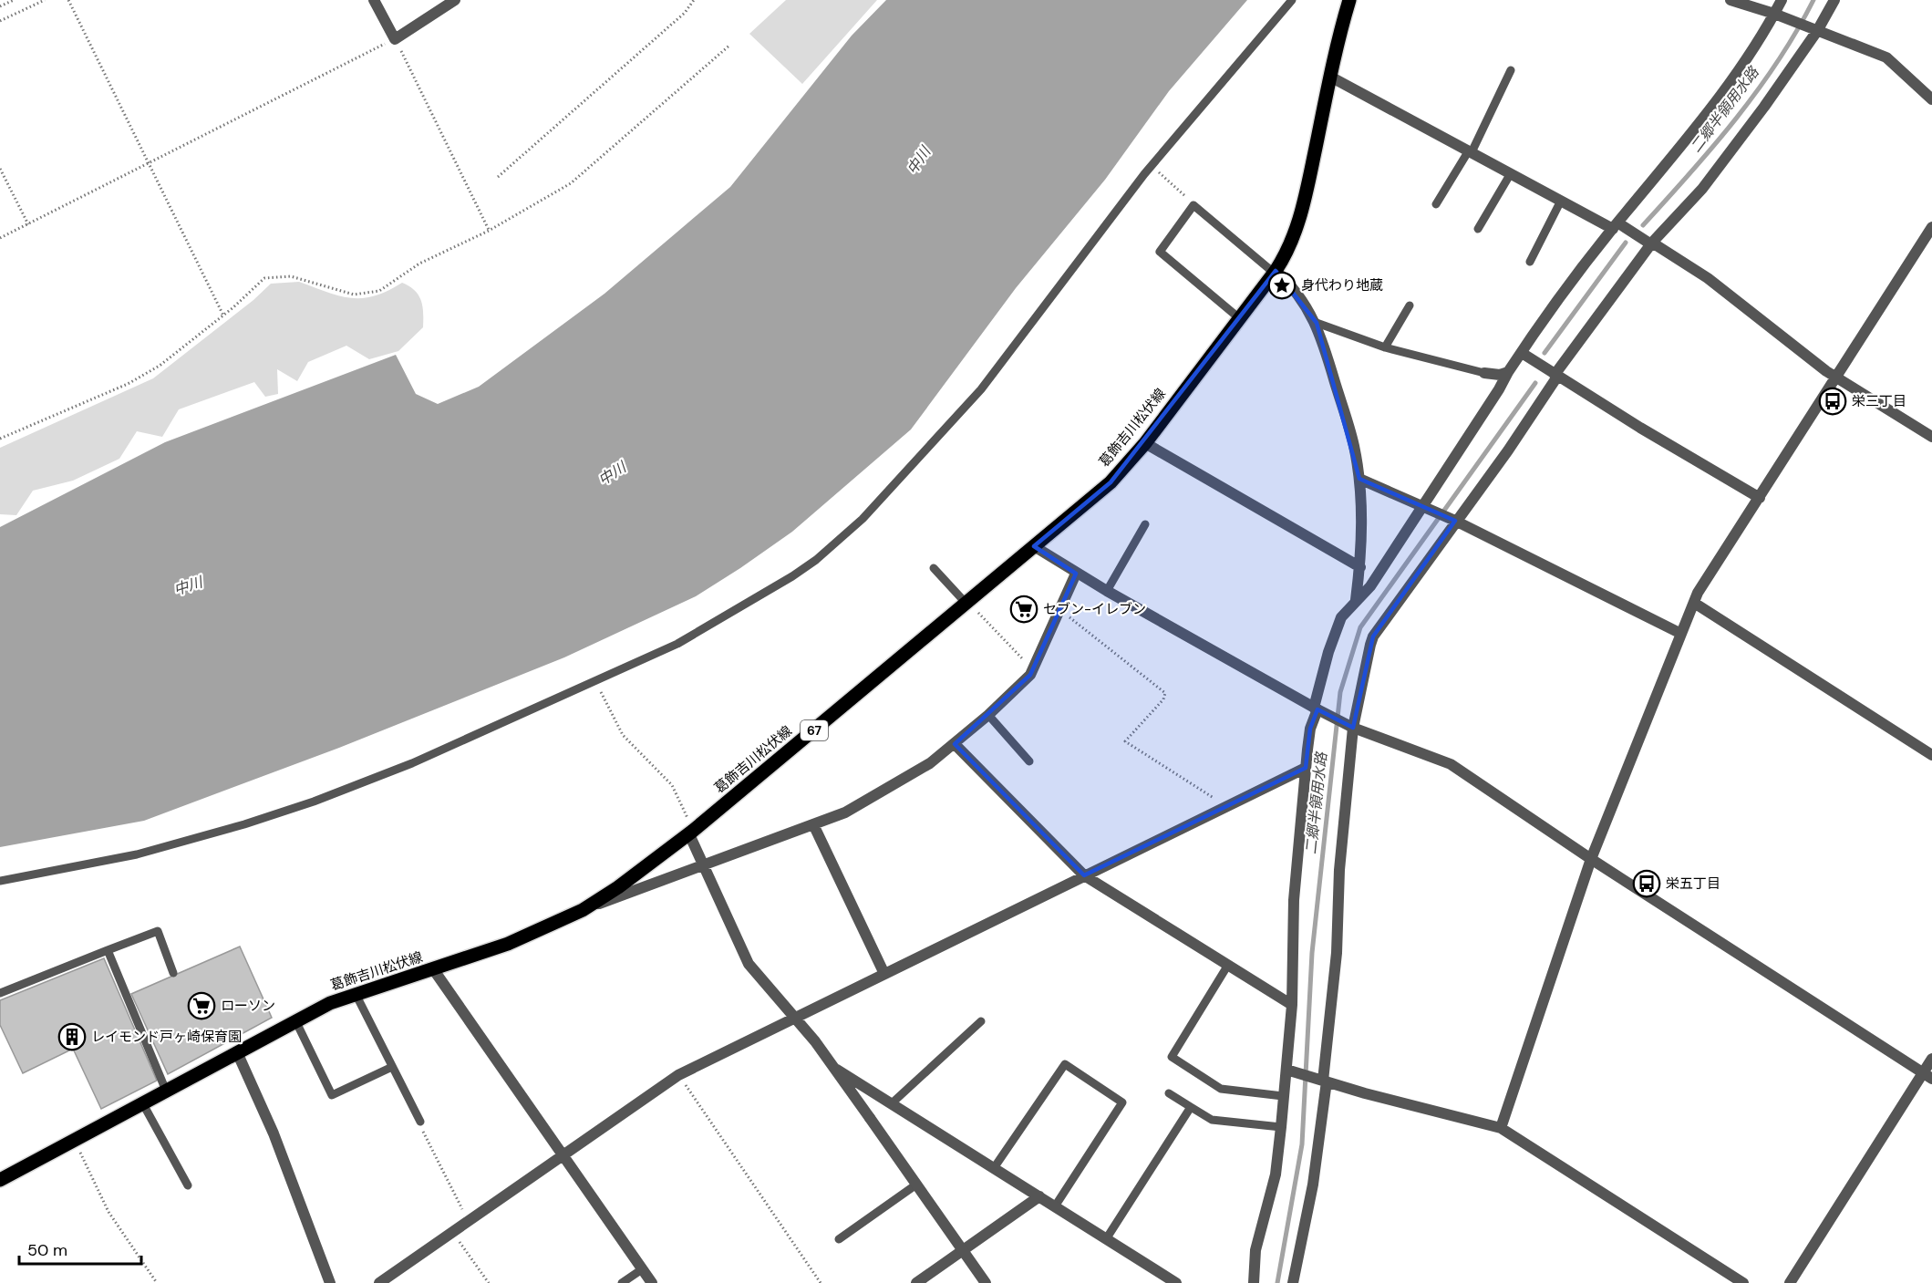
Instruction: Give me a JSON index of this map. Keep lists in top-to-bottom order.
{
  "streets": {
    "main road": ["葛飾吉川松伏線", "67"]
  },
  "water": ["二郷半領用水路", "中川"],
  "places": {
    "place": ["身代わり地蔵"],
    "bus stop": ["栄三丁目", "栄五丁目"],
    "supermarket": ["セブン-イレブン", "ローソン"],
    "building": ["レイモンド戸ヶ崎保育園"]
  },
  "scale_bar": "50 m"
}
